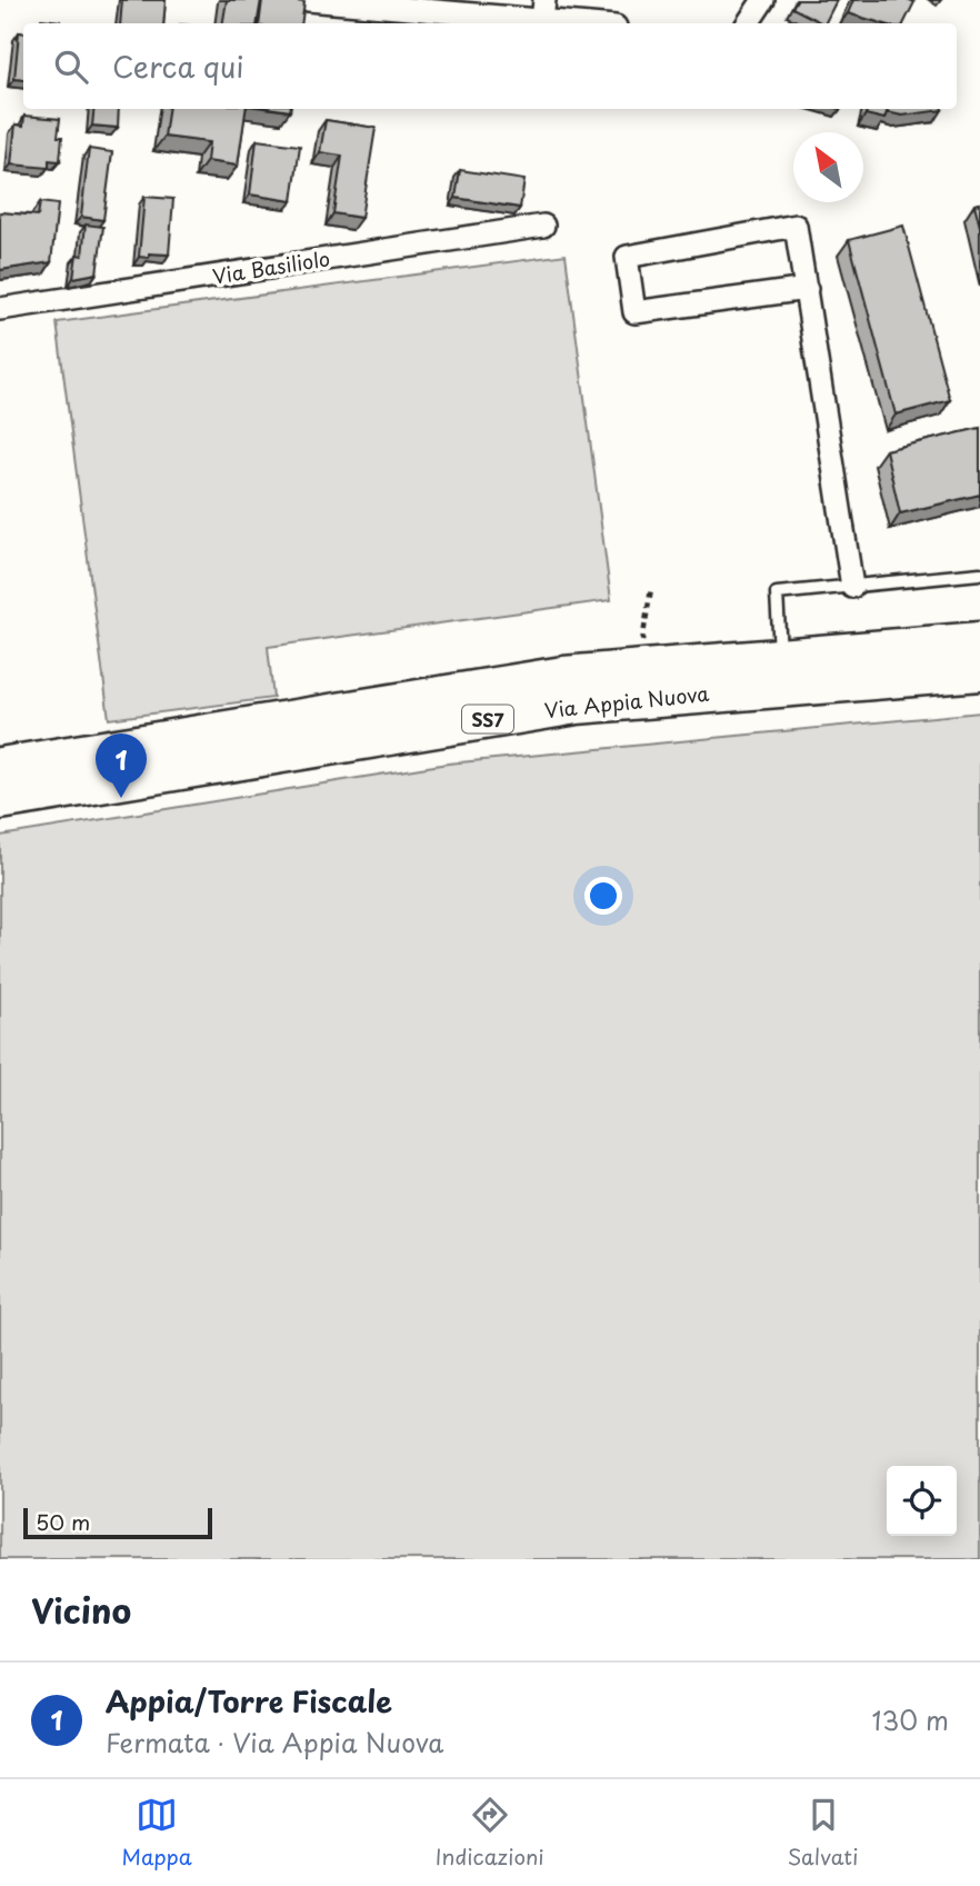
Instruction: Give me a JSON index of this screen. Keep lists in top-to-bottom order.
{
  "streets": {
    "main road": ["Via Appia Nuova", "SS7"],
    "street": ["Via Basiliolo"]
  },
  "scale_bar": "50 m",
  "north": "top left",
  "page": {
    "search": "Cerca qui",
    "pins": "1",
    "scale": "50 m",
    "heading": "Vicino",
    "list": [
      {
        "mark": "1",
        "name": "Appia/Torre Fiscale",
        "note": "Fermata · Via Appia Nuova",
        "value": "130 m"
      }
    ],
    "nav": ["Mappa", "Indicazioni", "Salvati"]
  }
}
